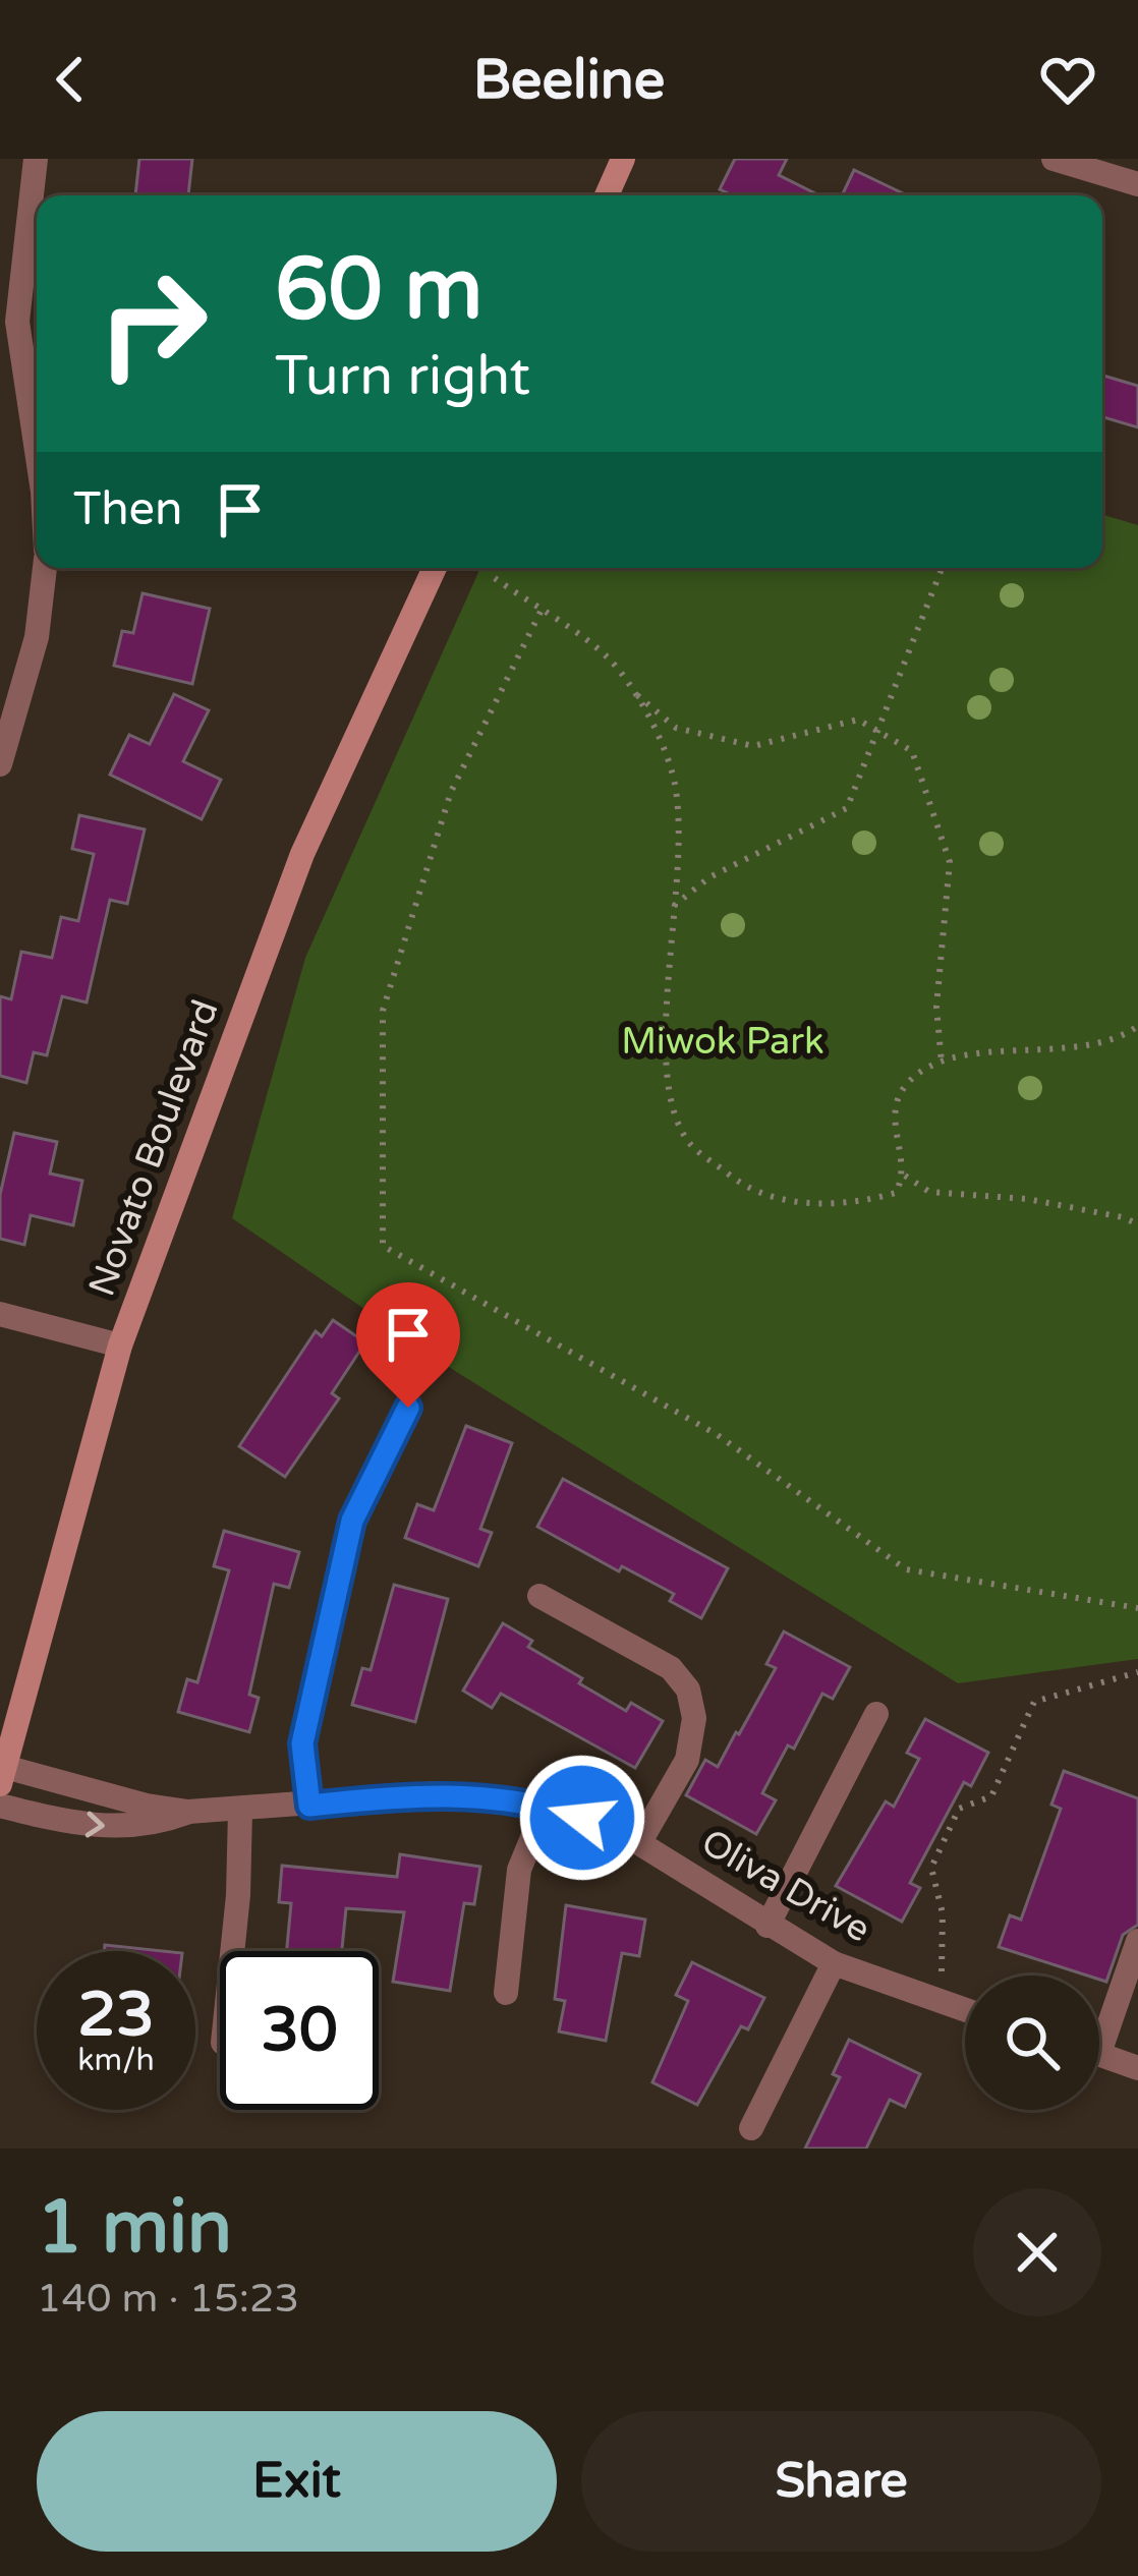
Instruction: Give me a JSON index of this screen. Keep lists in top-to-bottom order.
{
  "streets": {
    "main road": ["Novato Boulevard"],
    "street": ["Oliva Drive"]
  },
  "crossings": [
    ["Novato Boulevard", "Oliva Drive"]
  ],
  "parks": ["Miwok Park"],
  "page": {
    "header": "Beeline",
    "turn": ["60 m", "Turn right"],
    "then": "Then",
    "speed": "23 km/h",
    "limit": "30",
    "heading": ["1 min", "140 m · 15:23"],
    "buttons": ["Exit", "Share"]
  }
}
